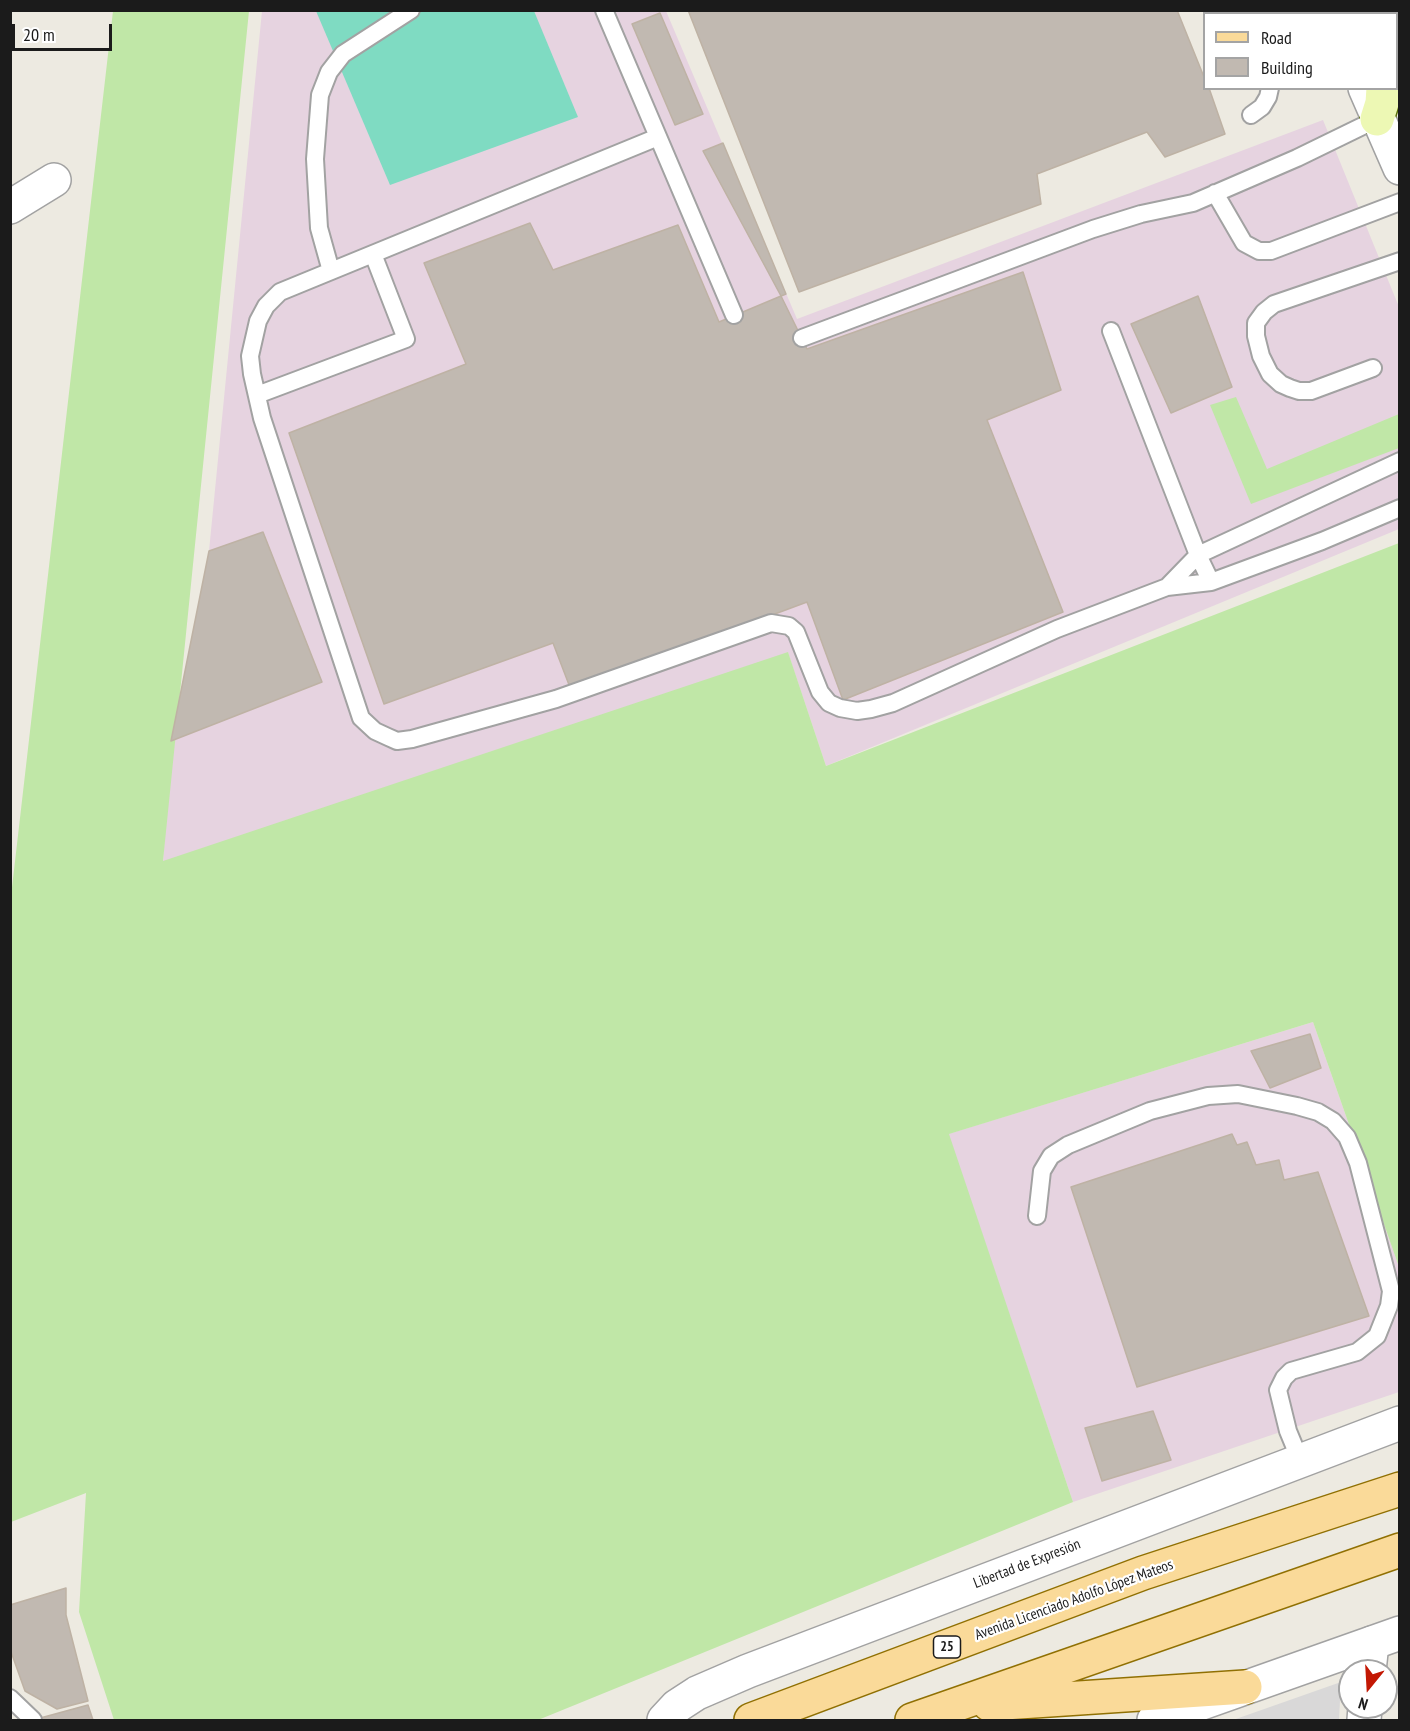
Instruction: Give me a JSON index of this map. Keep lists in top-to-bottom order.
{
  "streets": {
    "main road": ["Avenida Licenciado Adolfo López Mateos", "25"],
    "street": ["Libertad de Expresión"]
  },
  "legend": ["Road", "Building"],
  "scale_bar": "20 m",
  "north": "bottom"
}
